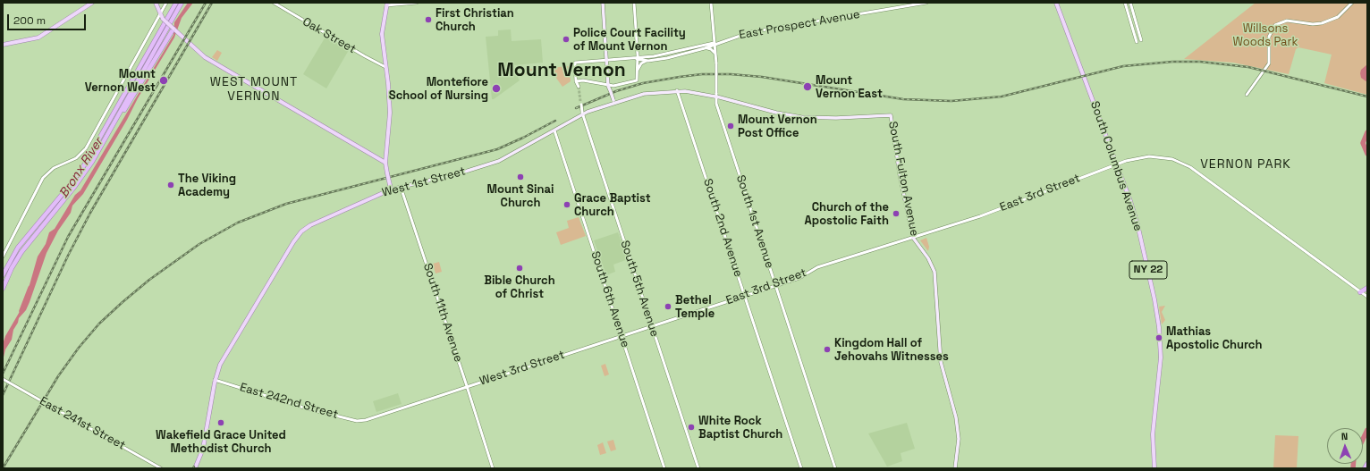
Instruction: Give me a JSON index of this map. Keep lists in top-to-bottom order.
{
  "streets": {
    "main road": [
      "South Columbus Avenue",
      "South Fulton Avenue",
      "West 1st Street",
      "NY 22"
    ],
    "street": [
      "East Prospect Avenue",
      "Oak Street",
      "East 3rd Street",
      "South 1st Avenue",
      "South 2nd Avenue",
      "South 5th Avenue",
      "South 6th Avenue",
      "South 11th Avenue",
      "West 3rd Street",
      "East 242nd Street",
      "East 241st Street"
    ]
  },
  "crossings": [
    ["East Prospect Avenue", "South 1st Avenue"],
    ["South Columbus Avenue", "East 3rd Street"],
    ["South Fulton Avenue", "West 1st Street"],
    ["South Fulton Avenue", "East 3rd Street"],
    ["West 1st Street", "South 1st Avenue"],
    ["West 1st Street", "South 2nd Avenue"],
    ["West 1st Street", "South 5th Avenue"],
    ["West 1st Street", "South 6th Avenue"],
    ["West 1st Street", "South 11th Avenue"],
    ["West 1st Street", "East 242nd Street"],
    ["East 3rd Street", "South 1st Avenue"],
    ["East 3rd Street", "South 2nd Avenue"],
    ["East 3rd Street", "West 3rd Street"],
    ["South 5th Avenue", "West 3rd Street"],
    ["South 6th Avenue", "West 3rd Street"],
    ["South 11th Avenue", "West 3rd Street"],
    ["West 3rd Street", "East 242nd Street"]
  ],
  "districts": ["Mount Vernon", "WEST MOUNT VERNON", "VERNON PARK"],
  "water": ["Bronx River"],
  "parks": ["Willsons Woods Park"],
  "places": [
    "First Christian Church",
    "Police Court Facility of Mount Vernon",
    "Mount Vernon West",
    "Mount Vernon East",
    "Montefiore School of Nursing",
    "Mount Vernon Post Office",
    "Mount Sinai Church",
    "The Viking Academy",
    "Grace Baptist Church",
    "Church of the Apostolic Faith",
    "Bible Church of Christ",
    "Bethel Temple",
    "Mathias Apostolic Church",
    "Kingdom Hall of Jehovahs Witnesses",
    "Wakefield Grace United Methodist Church",
    "White Rock Baptist Church"
  ],
  "scale_bar": "200 m",
  "north": "top"
}
